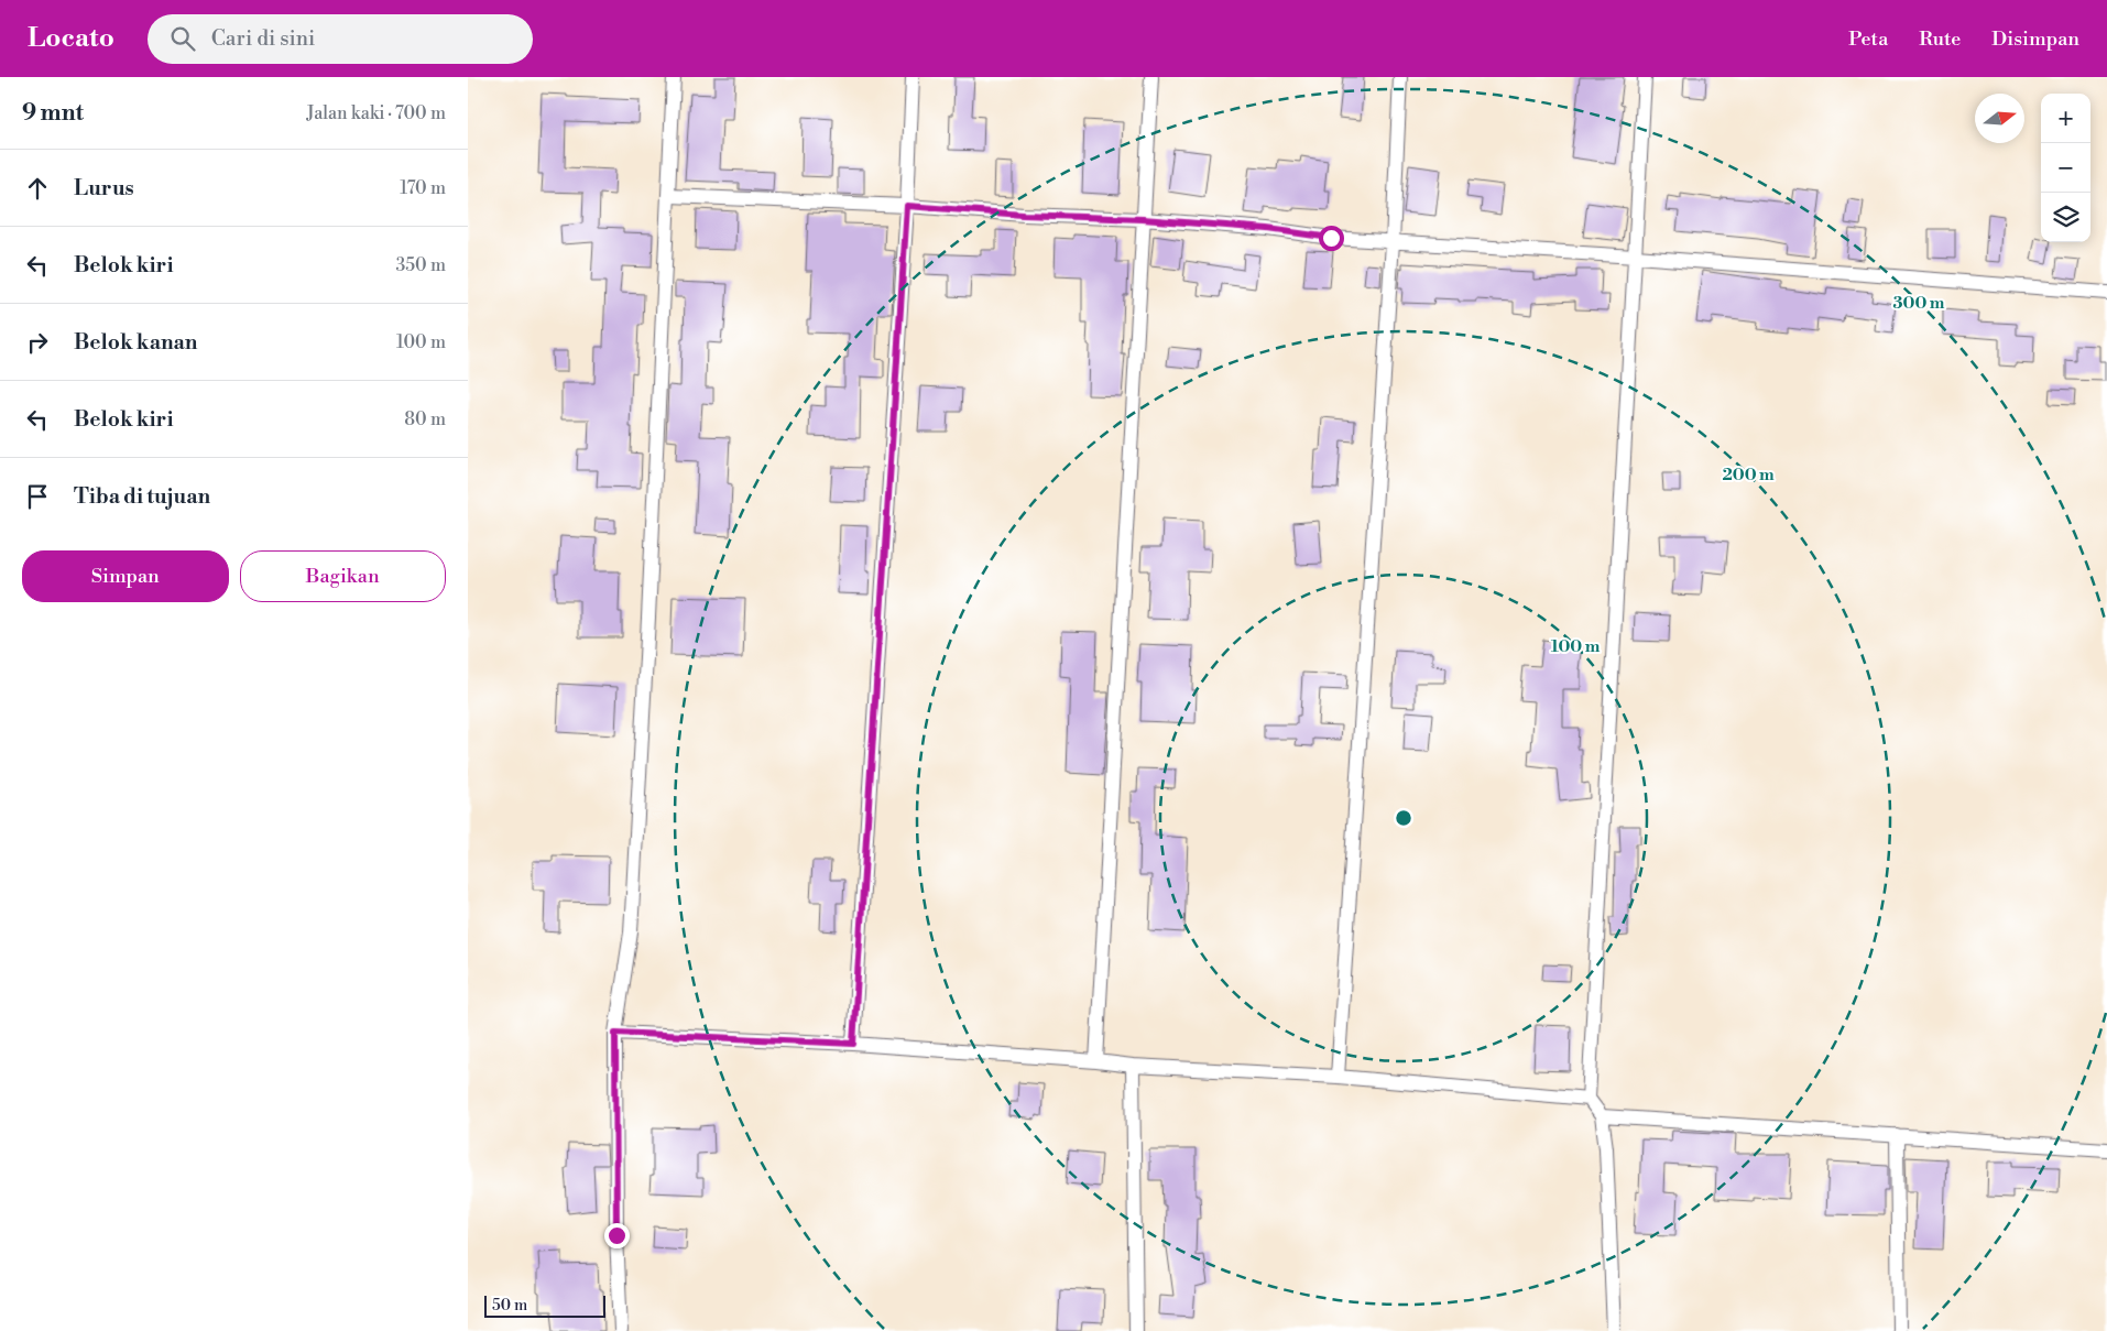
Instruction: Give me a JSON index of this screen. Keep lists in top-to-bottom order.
{
  "scale_bar": "50 m",
  "north": "right",
  "page": {
    "header": "Locato",
    "search": "Cari di sini",
    "nav": ["Peta", "Rute", "Disimpan"],
    "heading": ["9 mnt", "Jalan kaki · 700 m"],
    "map_buttons": ["+", "−"],
    "list": [
      ["Lurus", "170 m"],
      ["Belok kiri", "350 m"],
      ["Belok kanan", "100 m"],
      ["Belok kiri", "80 m"],
      "Tiba di tujuan"
    ],
    "buttons": ["Simpan", "Bagikan"],
    "scale": "50 m"
  },
  "rings": ["300 m", "200 m", "100 m"]
}
